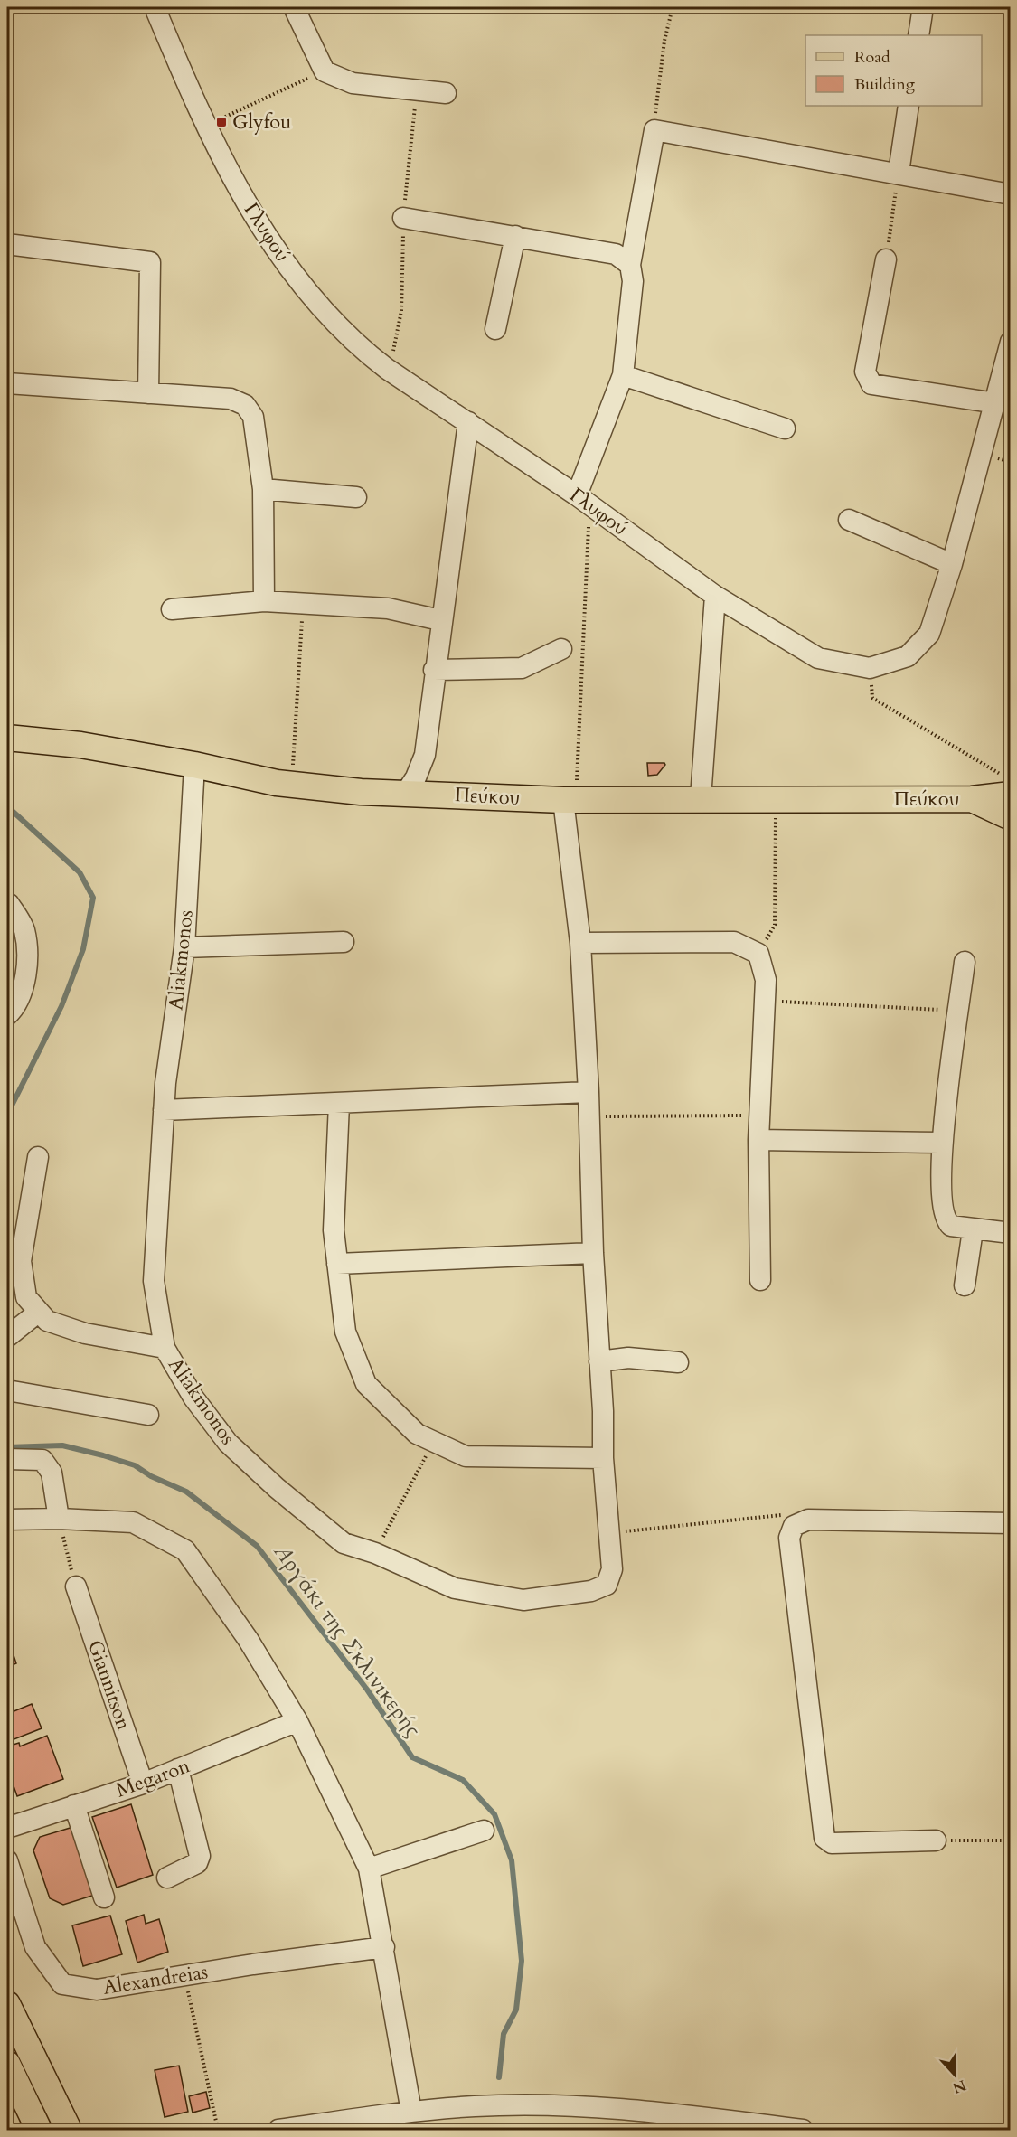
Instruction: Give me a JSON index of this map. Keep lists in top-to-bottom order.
{
  "streets": {
    "main road": ["Πεύκου"],
    "street": [
      "Γλυφού",
      "Aliakmonos",
      "Giannitson",
      "Megaron",
      "Alexandreias"
    ]
  },
  "crossings": [
    ["Πεύκου", "Aliakmonos"],
    ["Giannitson", "Megaron"]
  ],
  "water": ["Αργάκι της Σκλινικερής"],
  "places": {
    "transit": ["Glyfou"]
  },
  "legend": ["Road", "Building"],
  "north": "bottom"
}
